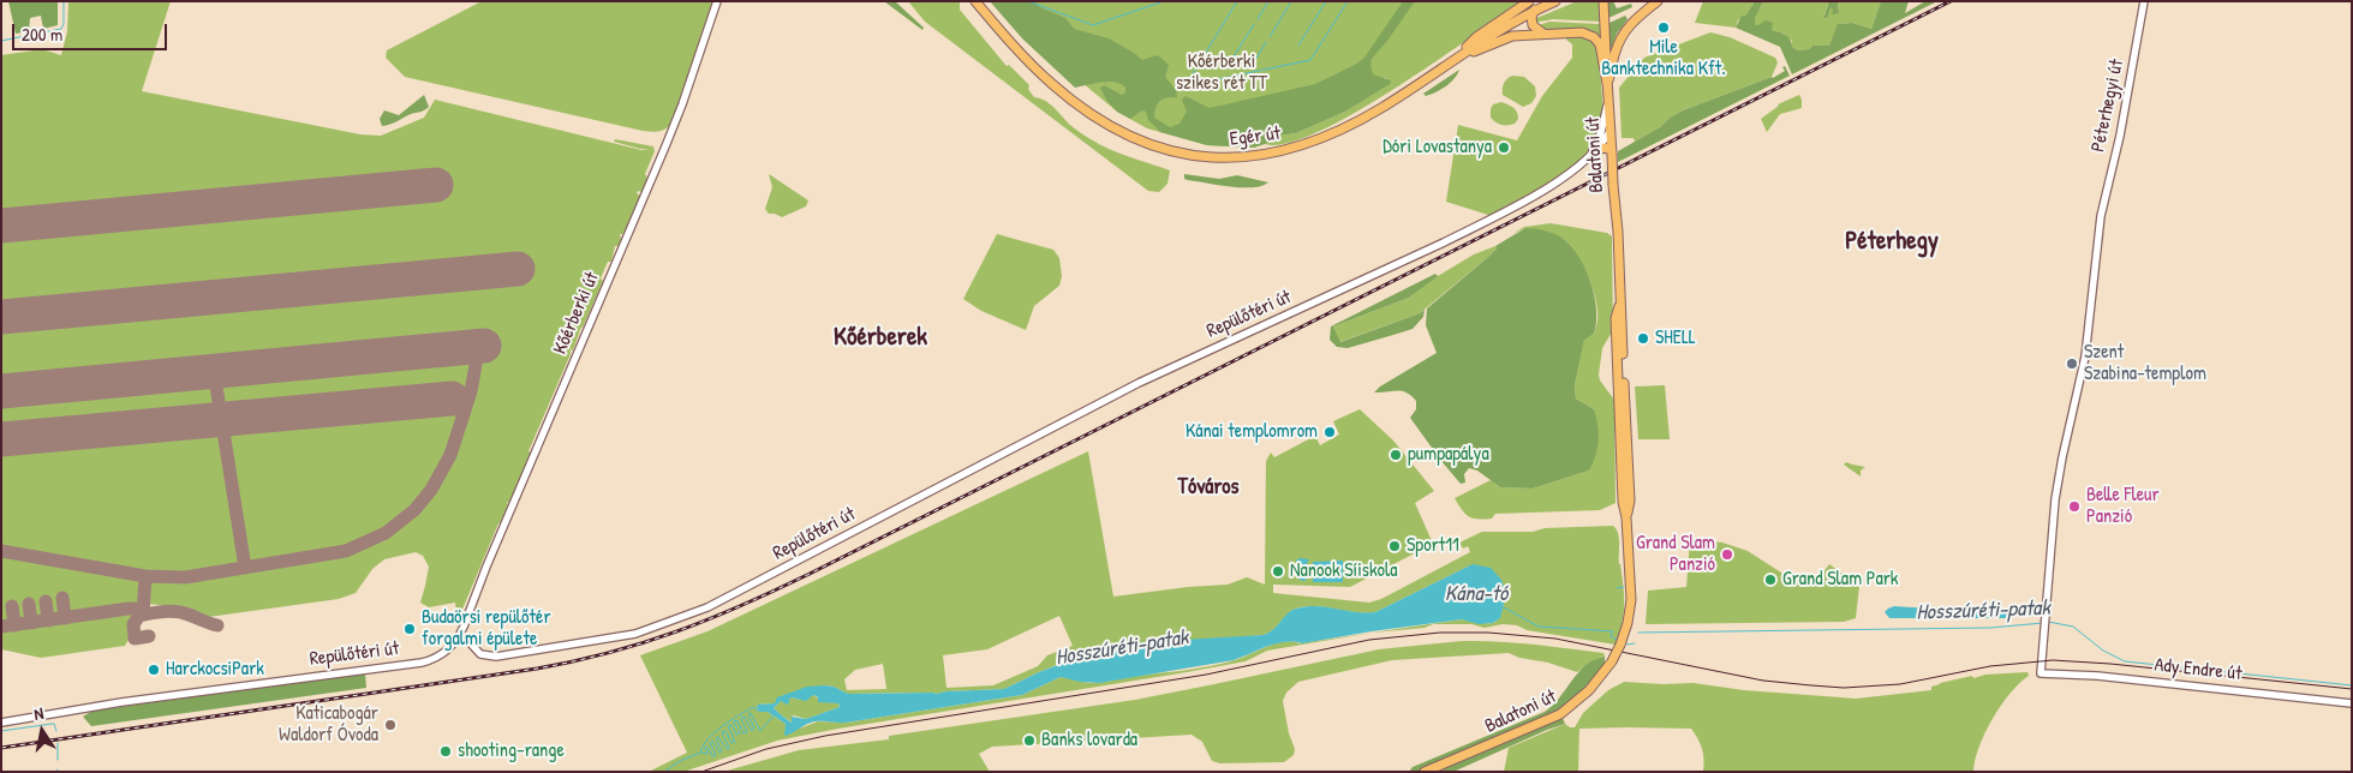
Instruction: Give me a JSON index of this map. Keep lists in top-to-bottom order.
{
  "streets": {
    "main road": ["Egér út", "Balatoni út"],
    "street": [
      "Péterhegyi út",
      "Kőérberki út",
      "Repülőtéri út",
      "Ady Endre út"
    ]
  },
  "crossings": [
    ["Péterhegyi út", "Ady Endre út"],
    ["Balatoni út", "Repülőtéri út"],
    ["Kőérberki út", "Repülőtéri út"]
  ],
  "districts": ["Péterhegy", "Kőérberek", "Tóváros"],
  "water": ["Kána-tó", "Hosszúréti-patak"],
  "parks": ["Kőérberki szikes rét TT"],
  "places": [
    "Mile Banktechnika Kft.",
    "Dóri Lovastanya",
    "SHELL",
    "Szent Szabina-templom",
    "Kánai templomrom",
    "pumpapálya",
    "Belle Fleur Panzió",
    "Sport11",
    "Grand Slam Panzió",
    "Nanook Síiskola",
    "Grand Slam Park",
    "Budaörsi repülőtér forgalmi épülete",
    "HarckocsiPark",
    "Katicabogár Waldorf Óvoda",
    "Banks lovarda",
    "shooting-range"
  ],
  "scale_bar": "200 m",
  "north": "top"
}
